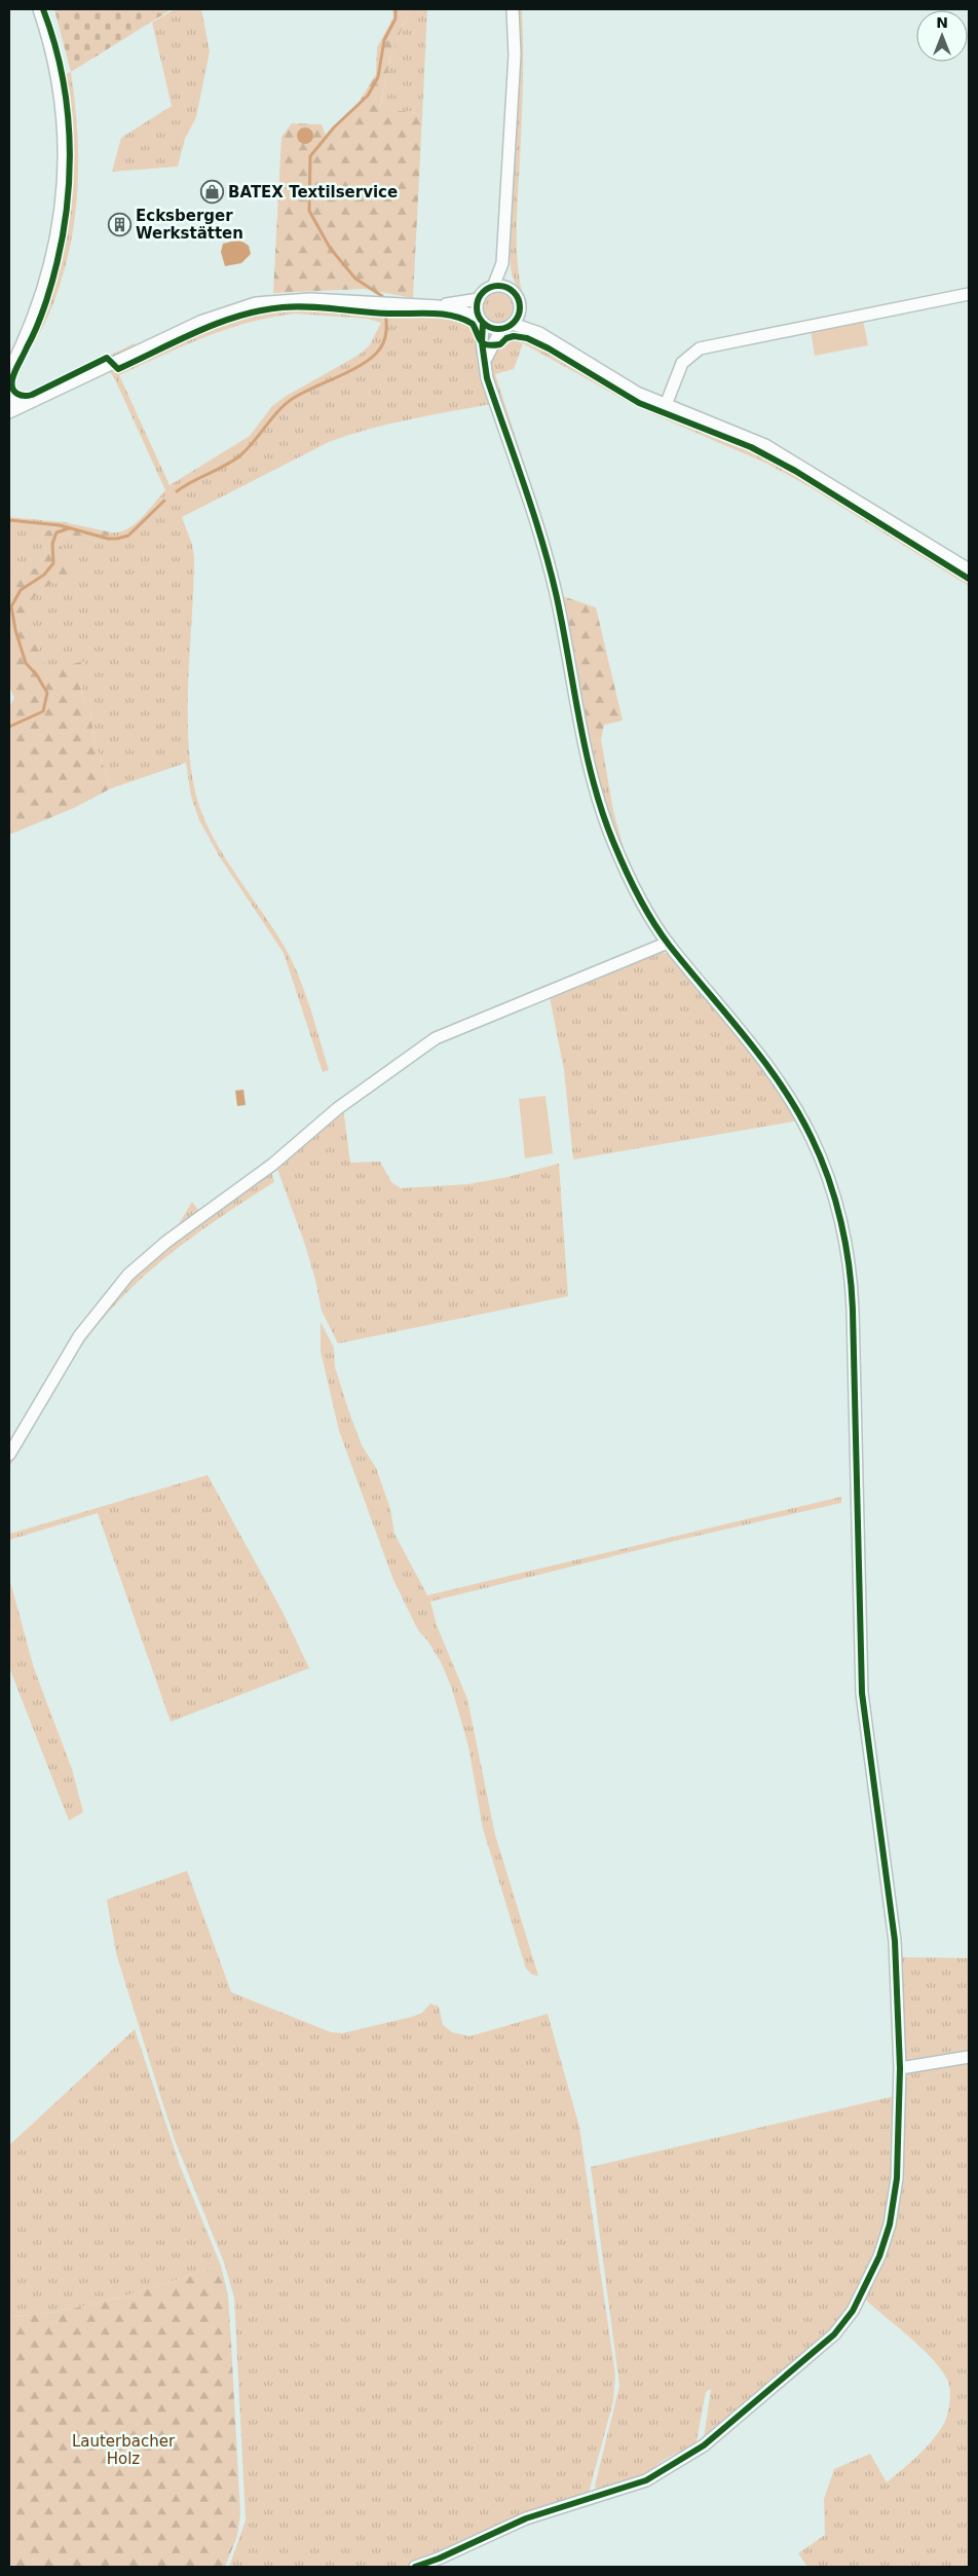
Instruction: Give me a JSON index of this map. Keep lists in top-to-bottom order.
{
  "parks": ["Lauterbacher Holz"],
  "places": {
    "shop": ["BATEX Textilservice"],
    "building": ["Ecksberger Werkstätten"]
  },
  "north": "top"
}
